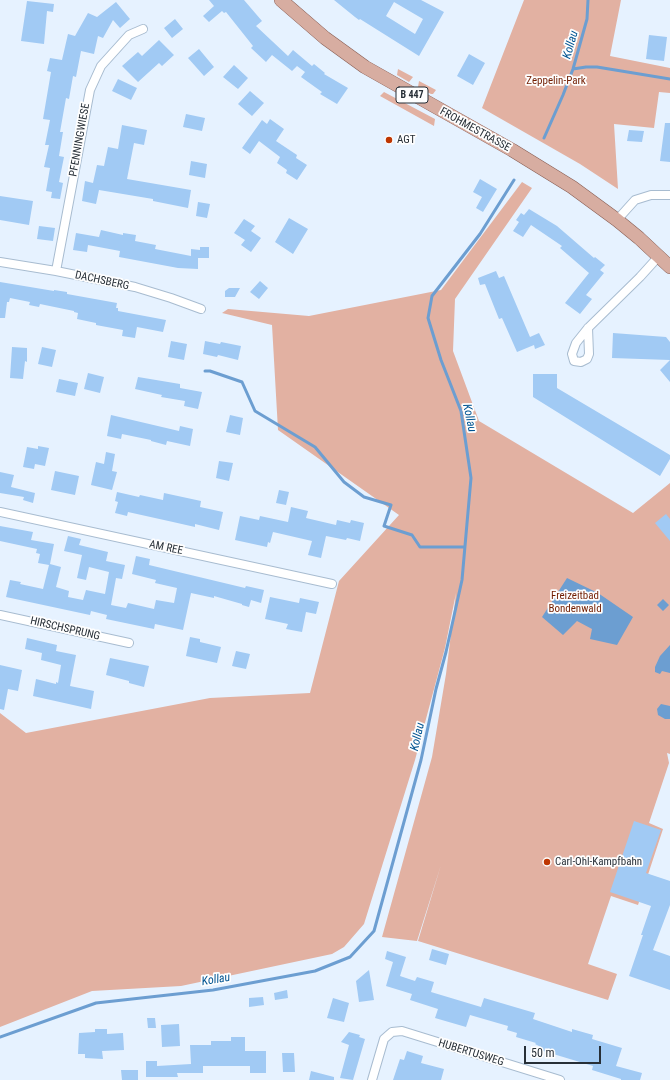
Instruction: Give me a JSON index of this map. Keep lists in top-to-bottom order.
{
  "streets": {
    "main road": ["B 447", "FROHMESTRASSE"],
    "street": [
      "PFENNINGWIESE",
      "DACHSBERG",
      "AM REE",
      "HIRSCHSPRUNG",
      "HUBERTUSWEG"
    ]
  },
  "crossings": [
    ["B 447", "FROHMESTRASSE"],
    ["PFENNINGWIESE", "DACHSBERG"]
  ],
  "water": ["Kollau"],
  "parks": ["Zeppelin-Park", "Freizeitbad Bondenwald"],
  "places": ["AGT", "Carl-Ohl-Kampfbahn"],
  "scale_bar": "50 m"
}
